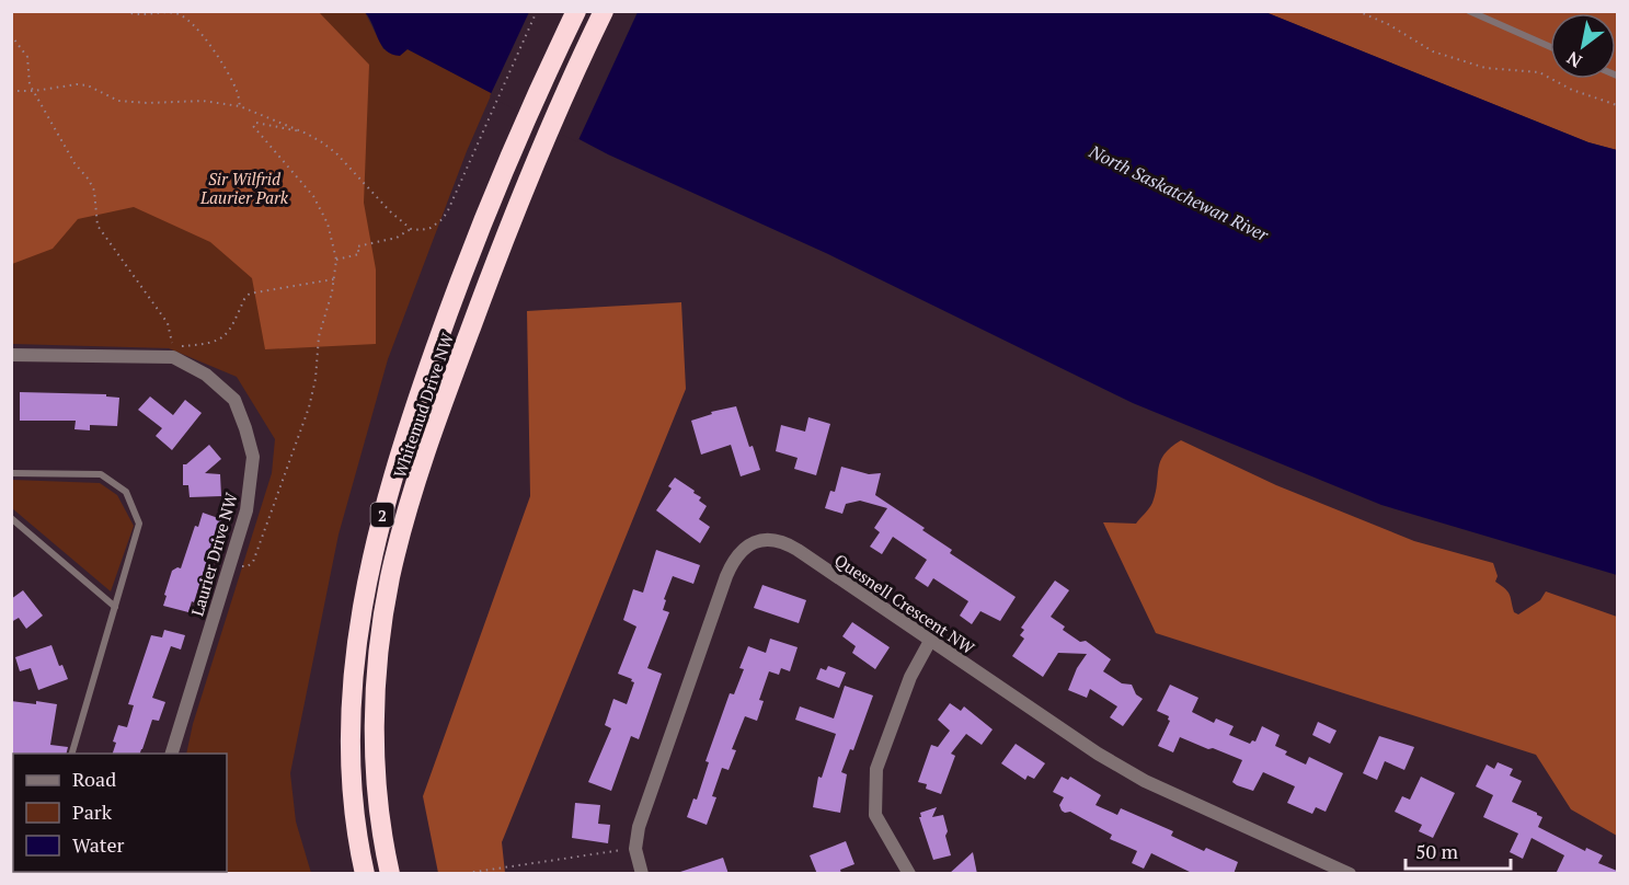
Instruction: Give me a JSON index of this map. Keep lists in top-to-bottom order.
{
  "streets": {
    "highway": ["Whitemud Drive NW", "2"],
    "street": ["Laurier Drive NW", "Quesnell Crescent NW"]
  },
  "water": ["North Saskatchewan River"],
  "parks": ["Sir Wilfrid Laurier Park"],
  "legend": ["Road", "Park", "Water"],
  "scale_bar": "50 m",
  "north": "bottom left"
}
